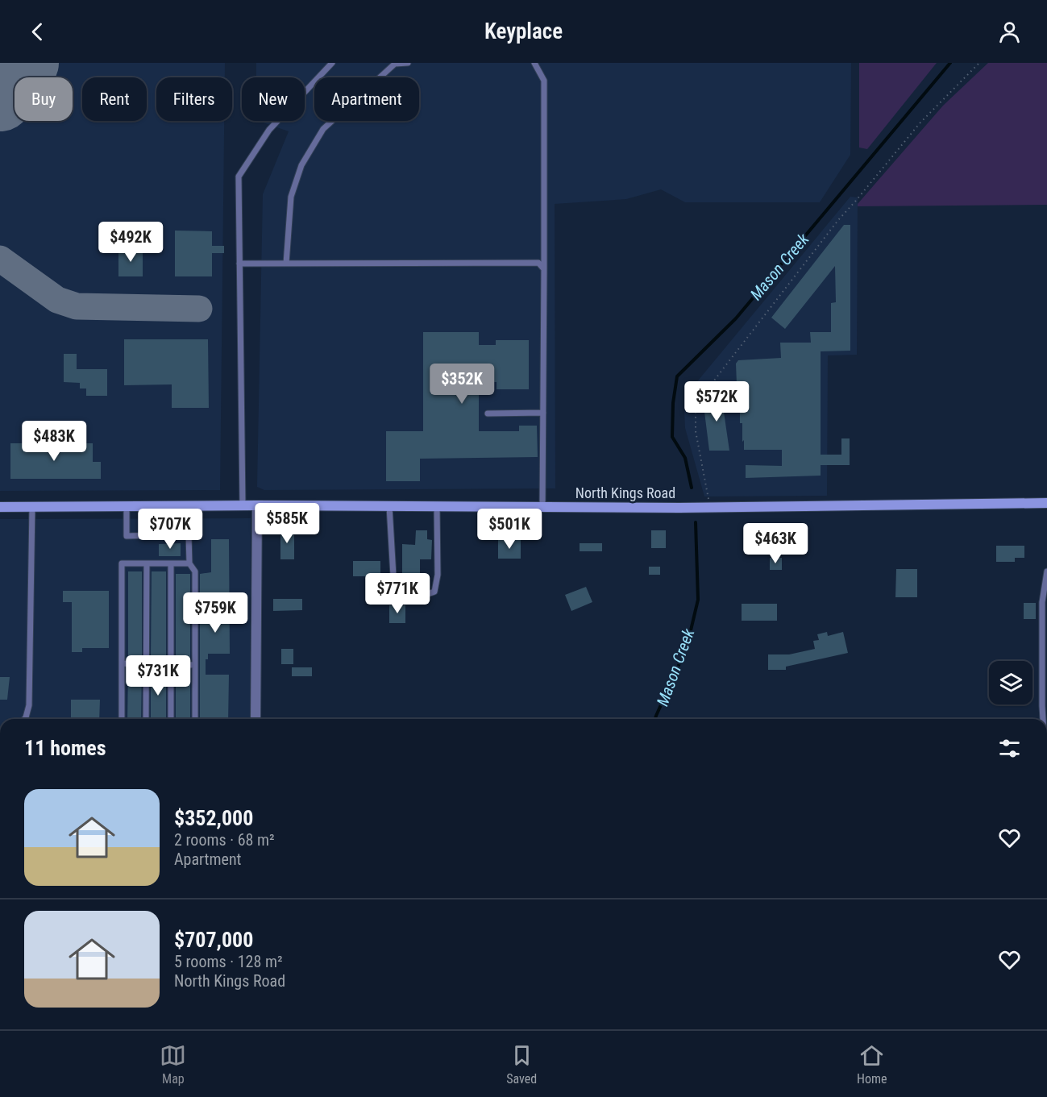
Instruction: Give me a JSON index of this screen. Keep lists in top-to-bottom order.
{
  "streets": {
    "main road": ["North Kings Road"]
  },
  "water": ["Mason Creek"],
  "page": {
    "header": "Keyplace",
    "chip": [
      "Buy",
      "Rent",
      "Filters",
      "New",
      "Apartment"
    ],
    "price": [
      "$492K",
      "$352K",
      "$572K",
      "$483K",
      "$585K",
      "$707K",
      "$501K",
      "$463K",
      "$771K",
      "$759K",
      "$731K"
    ],
    "heading": "11 homes",
    "list": [
      {
        "name": "$352,000",
        "note": "2 rooms · 68 m² · Apartment"
      },
      {
        "name": "$707,000",
        "note": "5 rooms · 128 m² · North Kings Road"
      }
    ],
    "tabs": ["Map", "Saved", "Home"]
  }
}
